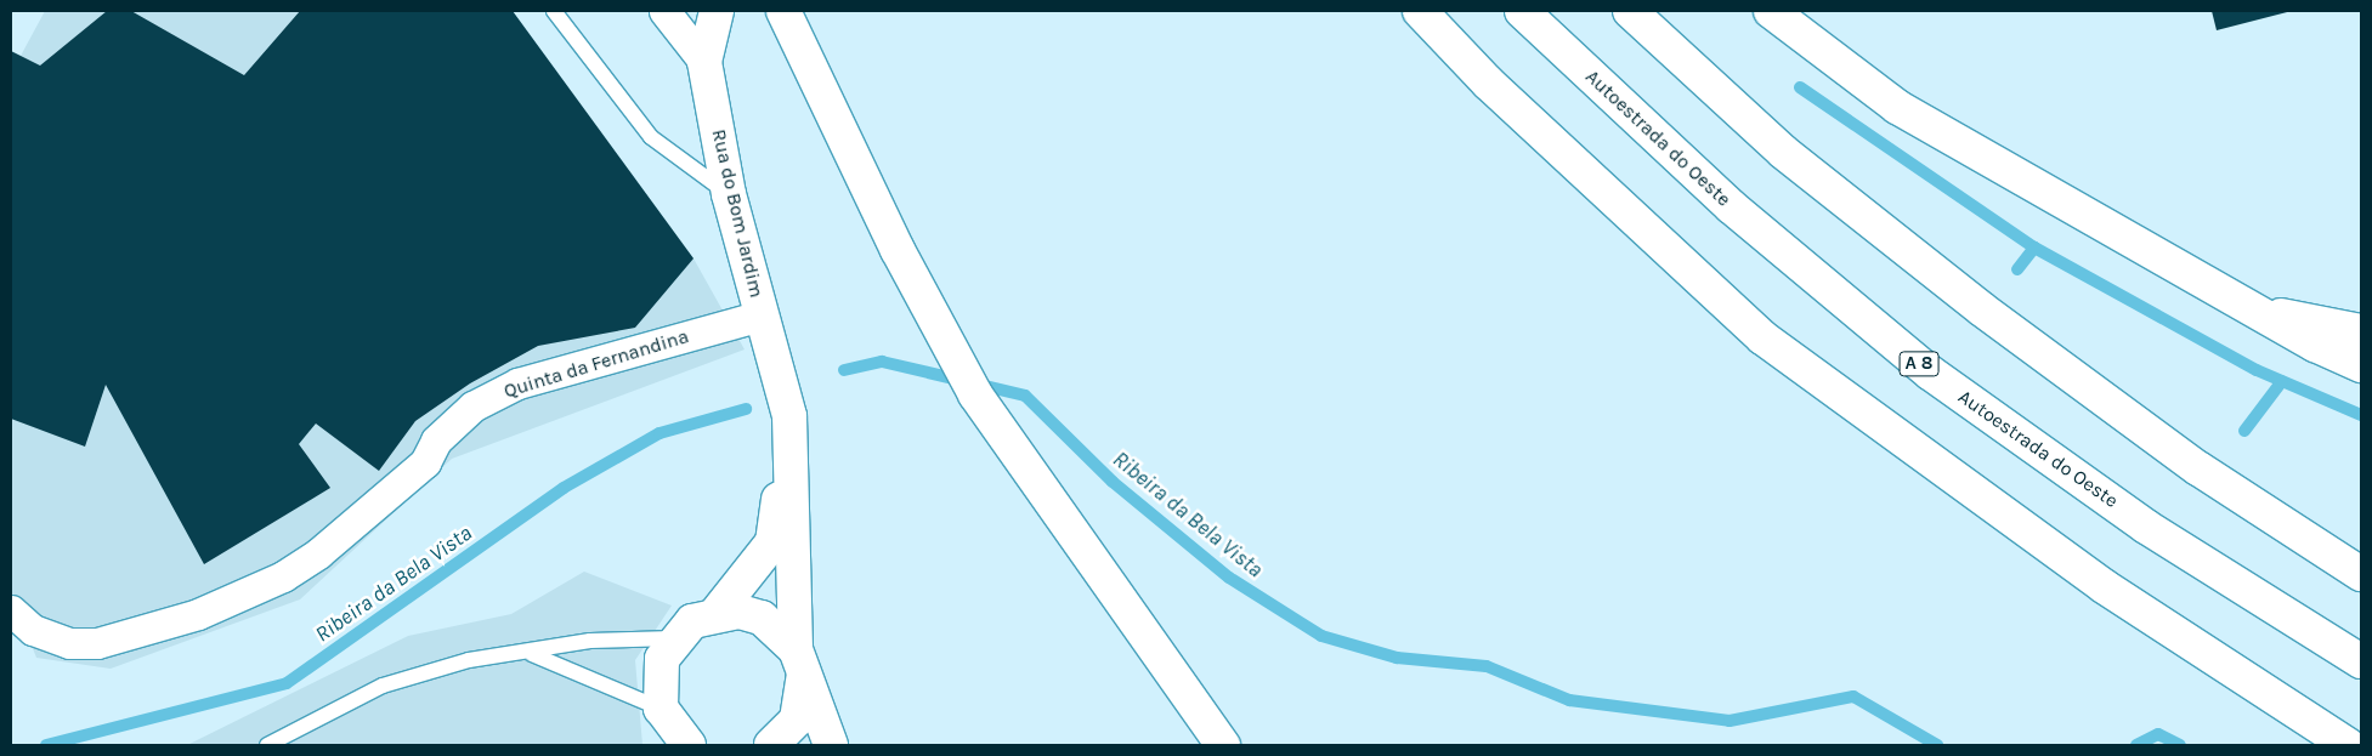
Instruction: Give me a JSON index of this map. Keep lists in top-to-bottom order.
{
  "streets": {
    "main road": ["Autoestrada do Oeste", "Rua do Bom Jardim", "A 8"],
    "street": ["Quinta da Fernandina"]
  },
  "crossings": [
    ["Rua do Bom Jardim", "Quinta da Fernandina"]
  ],
  "water": ["Ribeira da Bela Vista"]
}
